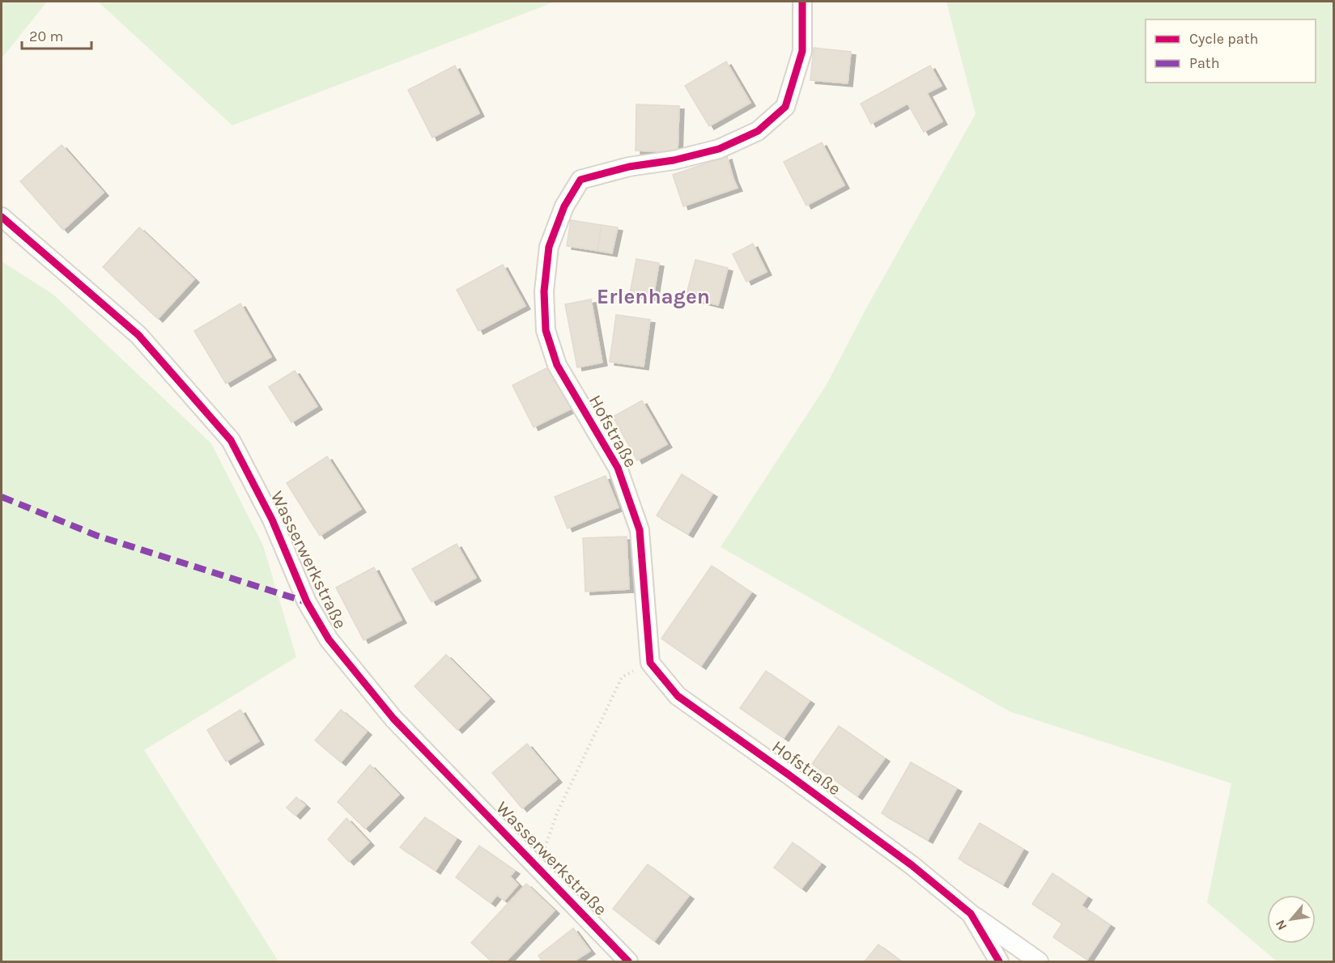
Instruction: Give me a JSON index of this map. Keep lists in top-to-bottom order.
{
  "streets": {
    "street": ["Hofstraße", "Wasserwerkstraße"]
  },
  "districts": ["Erlenhagen"],
  "legend": ["Cycle path", "Path"],
  "scale_bar": "20 m",
  "north": "bottom left"
}
